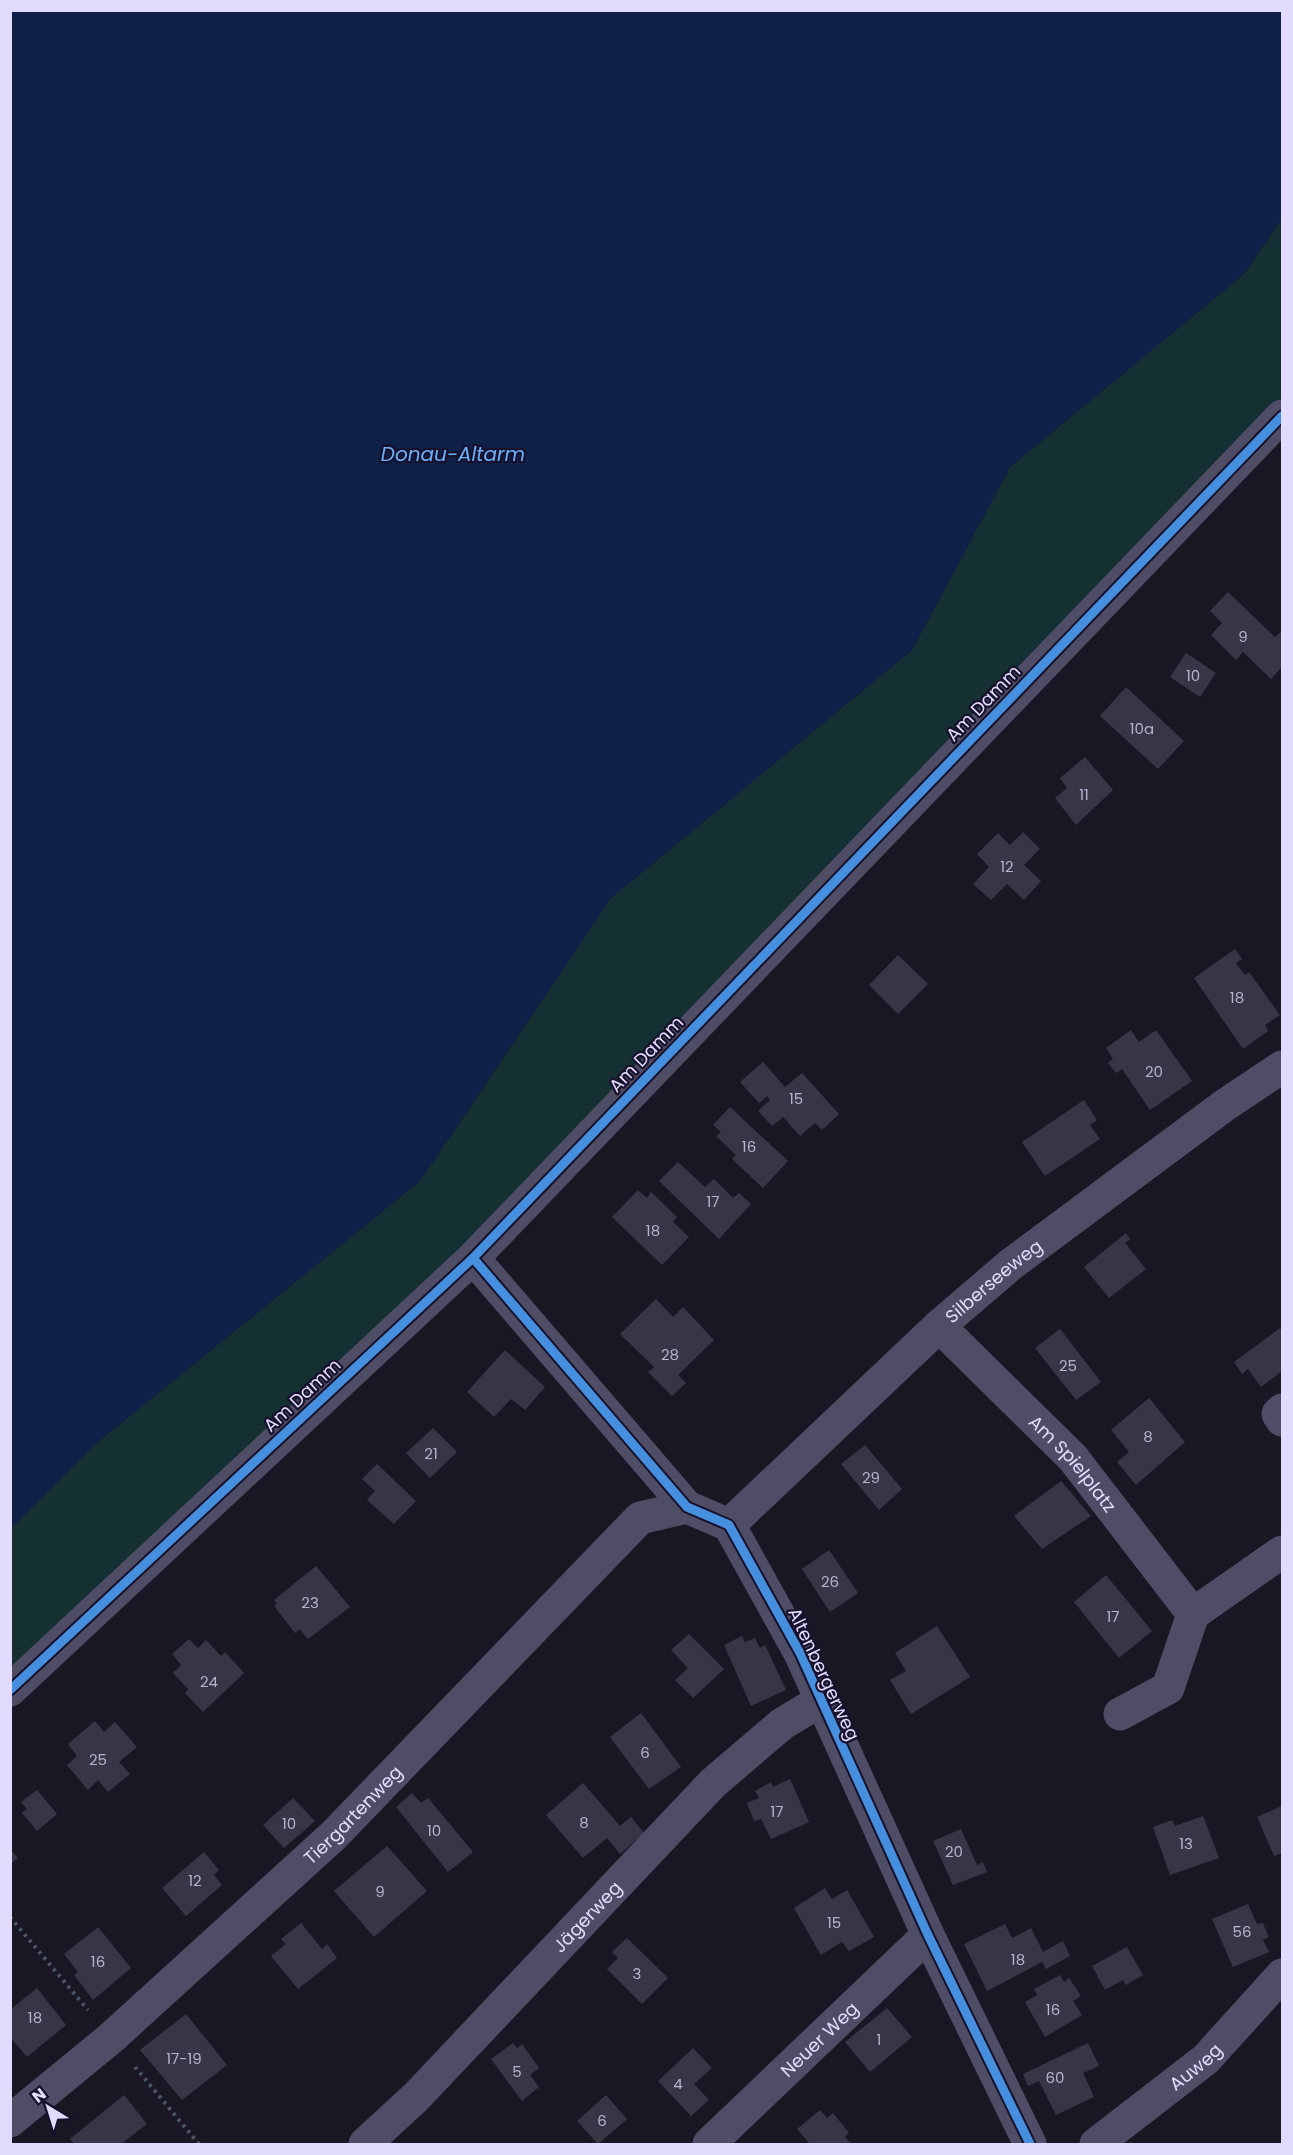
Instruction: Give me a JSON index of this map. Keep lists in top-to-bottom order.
{
  "streets": {
    "street": [
      "Am Damm",
      "Silberseeweg",
      "Am Spielplatz",
      "Altenbergerweg",
      "Tiergartenweg",
      "Jägerweg",
      "Neuer Weg",
      "Auweg"
    ]
  },
  "crossings": [
    ["Silberseeweg", "Am Spielplatz"],
    ["Silberseeweg", "Altenbergerweg"],
    ["Altenbergerweg", "Jägerweg"],
    ["Altenbergerweg", "Neuer Weg"]
  ],
  "water": ["Donau-Altarm"],
  "house_numbers": [
    "9",
    "10",
    "10a",
    "11",
    "12",
    "18",
    "20",
    "15",
    "16",
    "17",
    "18",
    "28",
    "25",
    "8",
    "21",
    "29",
    "26",
    "23",
    "17",
    "24",
    "6",
    "25",
    "17",
    "8",
    "10",
    "10",
    "13",
    "20",
    "12",
    "9",
    "15",
    "56",
    "18",
    "16",
    "3",
    "16",
    "18",
    "1",
    "17-19",
    "5",
    "60",
    "4",
    "6"
  ],
  "north": "top left"
}
